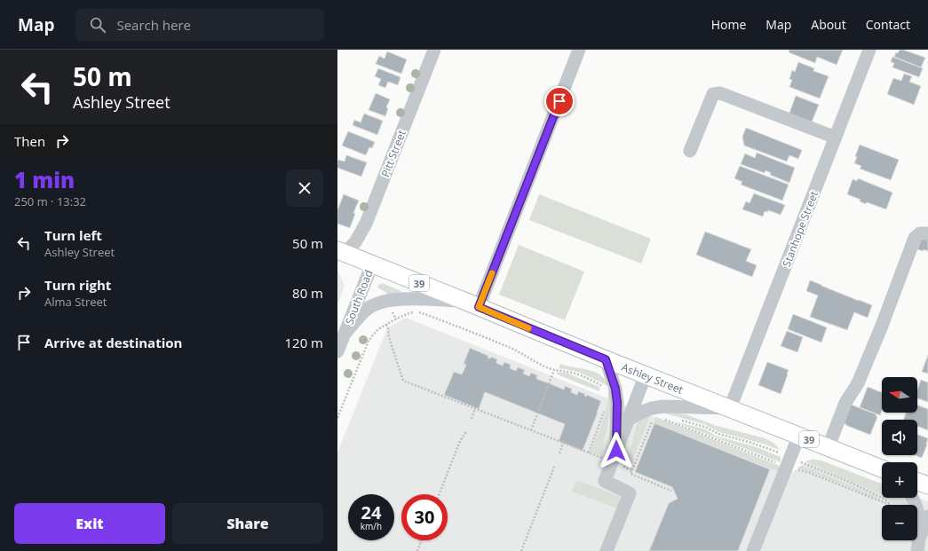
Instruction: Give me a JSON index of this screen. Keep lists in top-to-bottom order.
{
  "streets": {
    "main road": ["39", "Ashley Street"],
    "street": ["Pitt Street", "Stanhope Street", "South Road"]
  },
  "crossings": [
    ["Pitt Street", "Ashley Street"],
    ["Stanhope Street", "Ashley Street"],
    ["South Road", "Ashley Street"]
  ],
  "north": "left",
  "page": {
    "header": "Map",
    "search": "Search here",
    "nav": [
      "Home",
      "Map",
      "About",
      "Contact"
    ],
    "turn": ["50 m", "Ashley Street"],
    "then": "Then",
    "heading": ["1 min", "250 m · 13:32"],
    "list": [
      {
        "name": "Turn left",
        "note": "Ashley Street",
        "value": "50 m"
      },
      {
        "name": "Turn right",
        "note": "Alma Street",
        "value": "80 m"
      },
      {
        "name": "Arrive at destination",
        "value": "120 m"
      }
    ],
    "map_buttons": ["+", "−"],
    "speed": "24 km/h",
    "limit": "30",
    "buttons": ["Exit", "Share"]
  }
}
